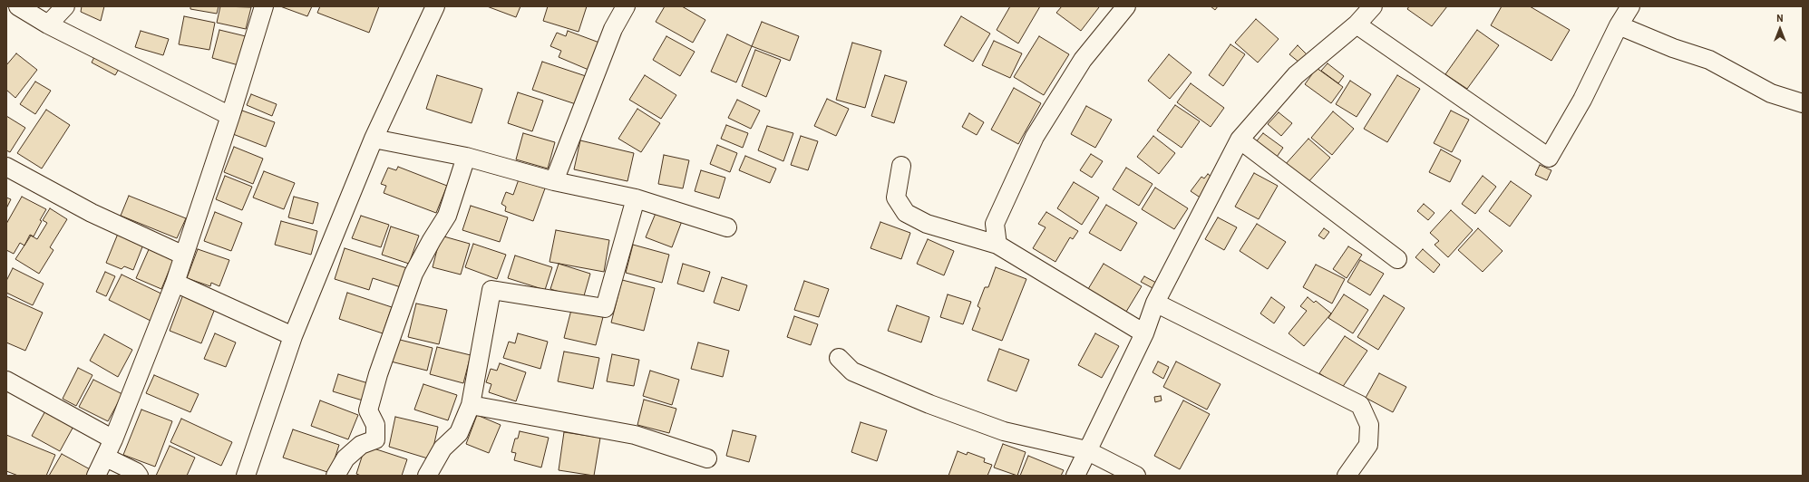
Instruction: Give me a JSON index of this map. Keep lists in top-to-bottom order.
{
  "north": "top"
}
